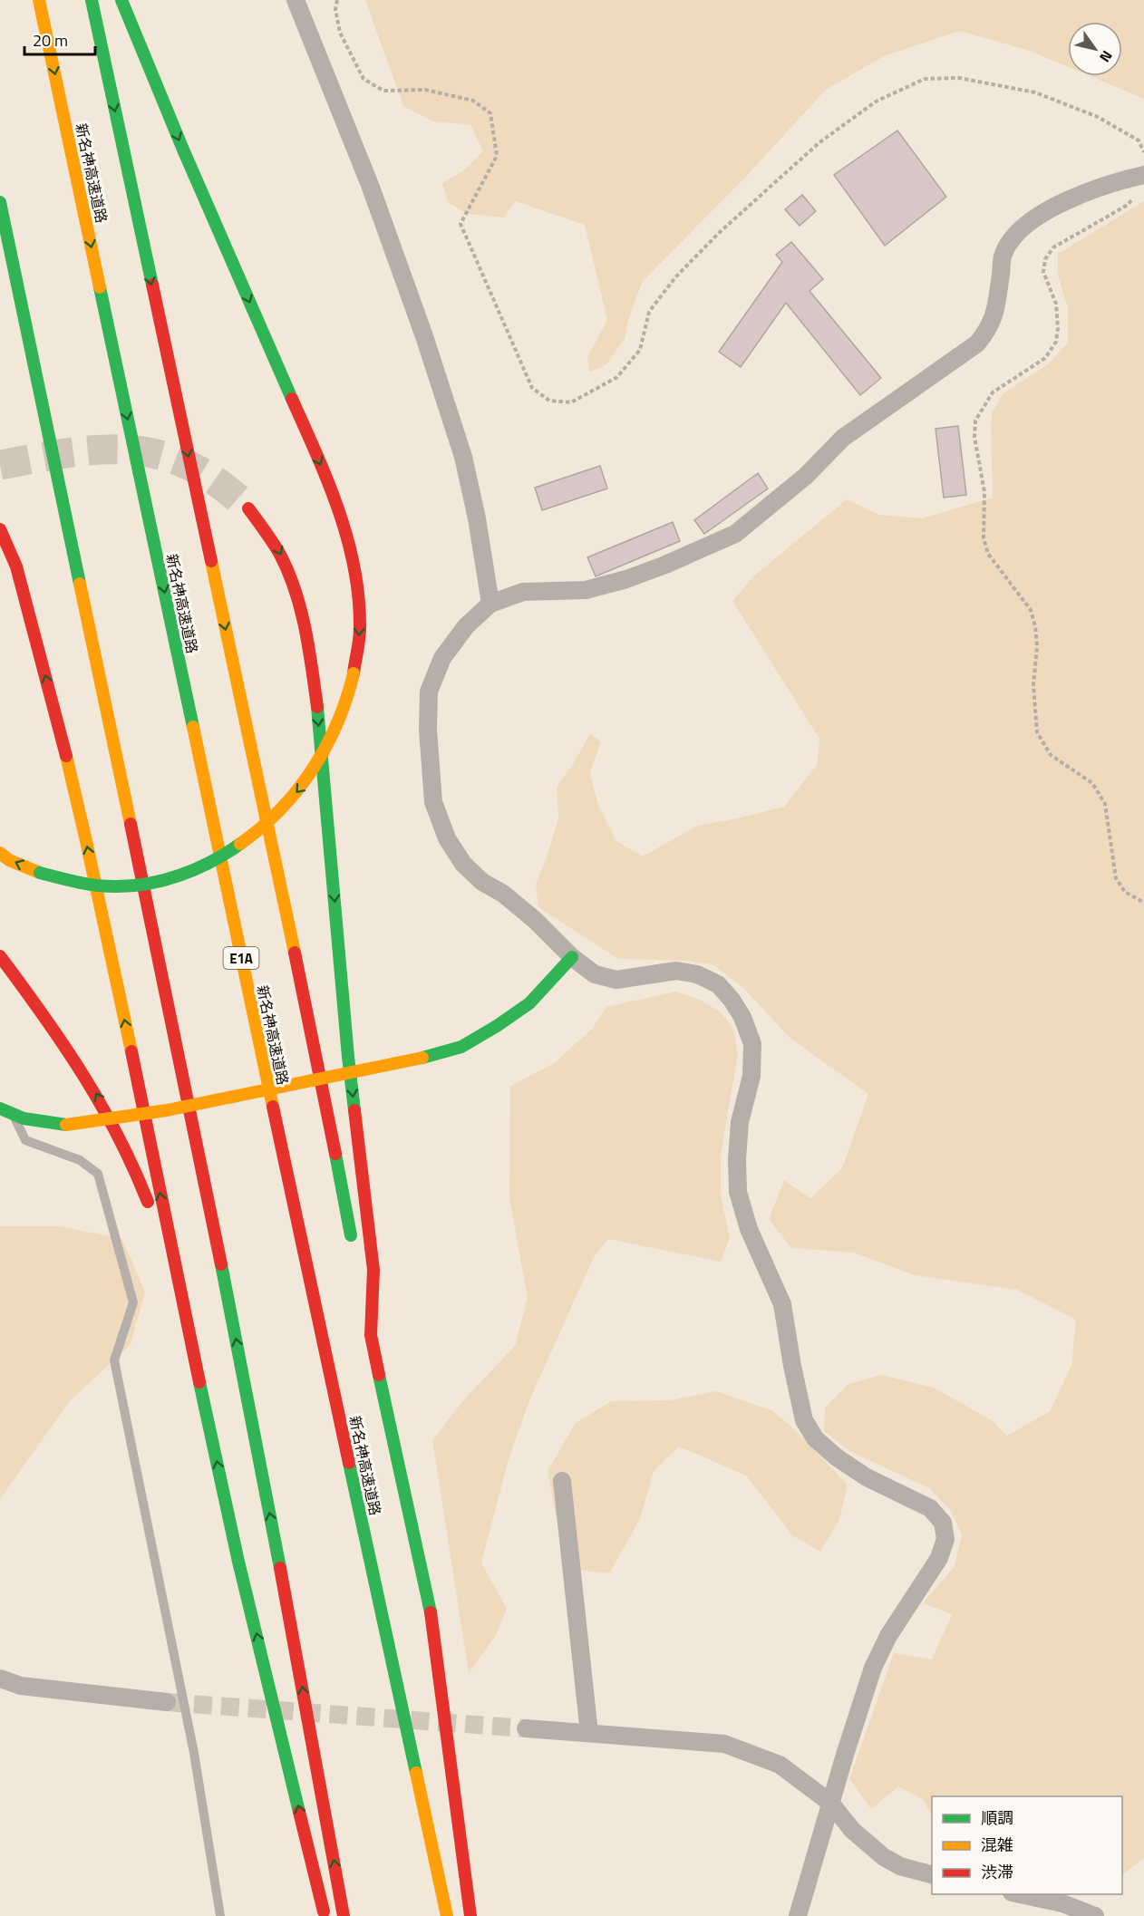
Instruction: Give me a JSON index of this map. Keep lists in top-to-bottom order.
{
  "streets": {
    "main road": ["新名神高速道路", "E1A"]
  },
  "legend": ["順調", "混雑", "渋滞"],
  "scale_bar": "20 m",
  "north": "bottom right"
}
